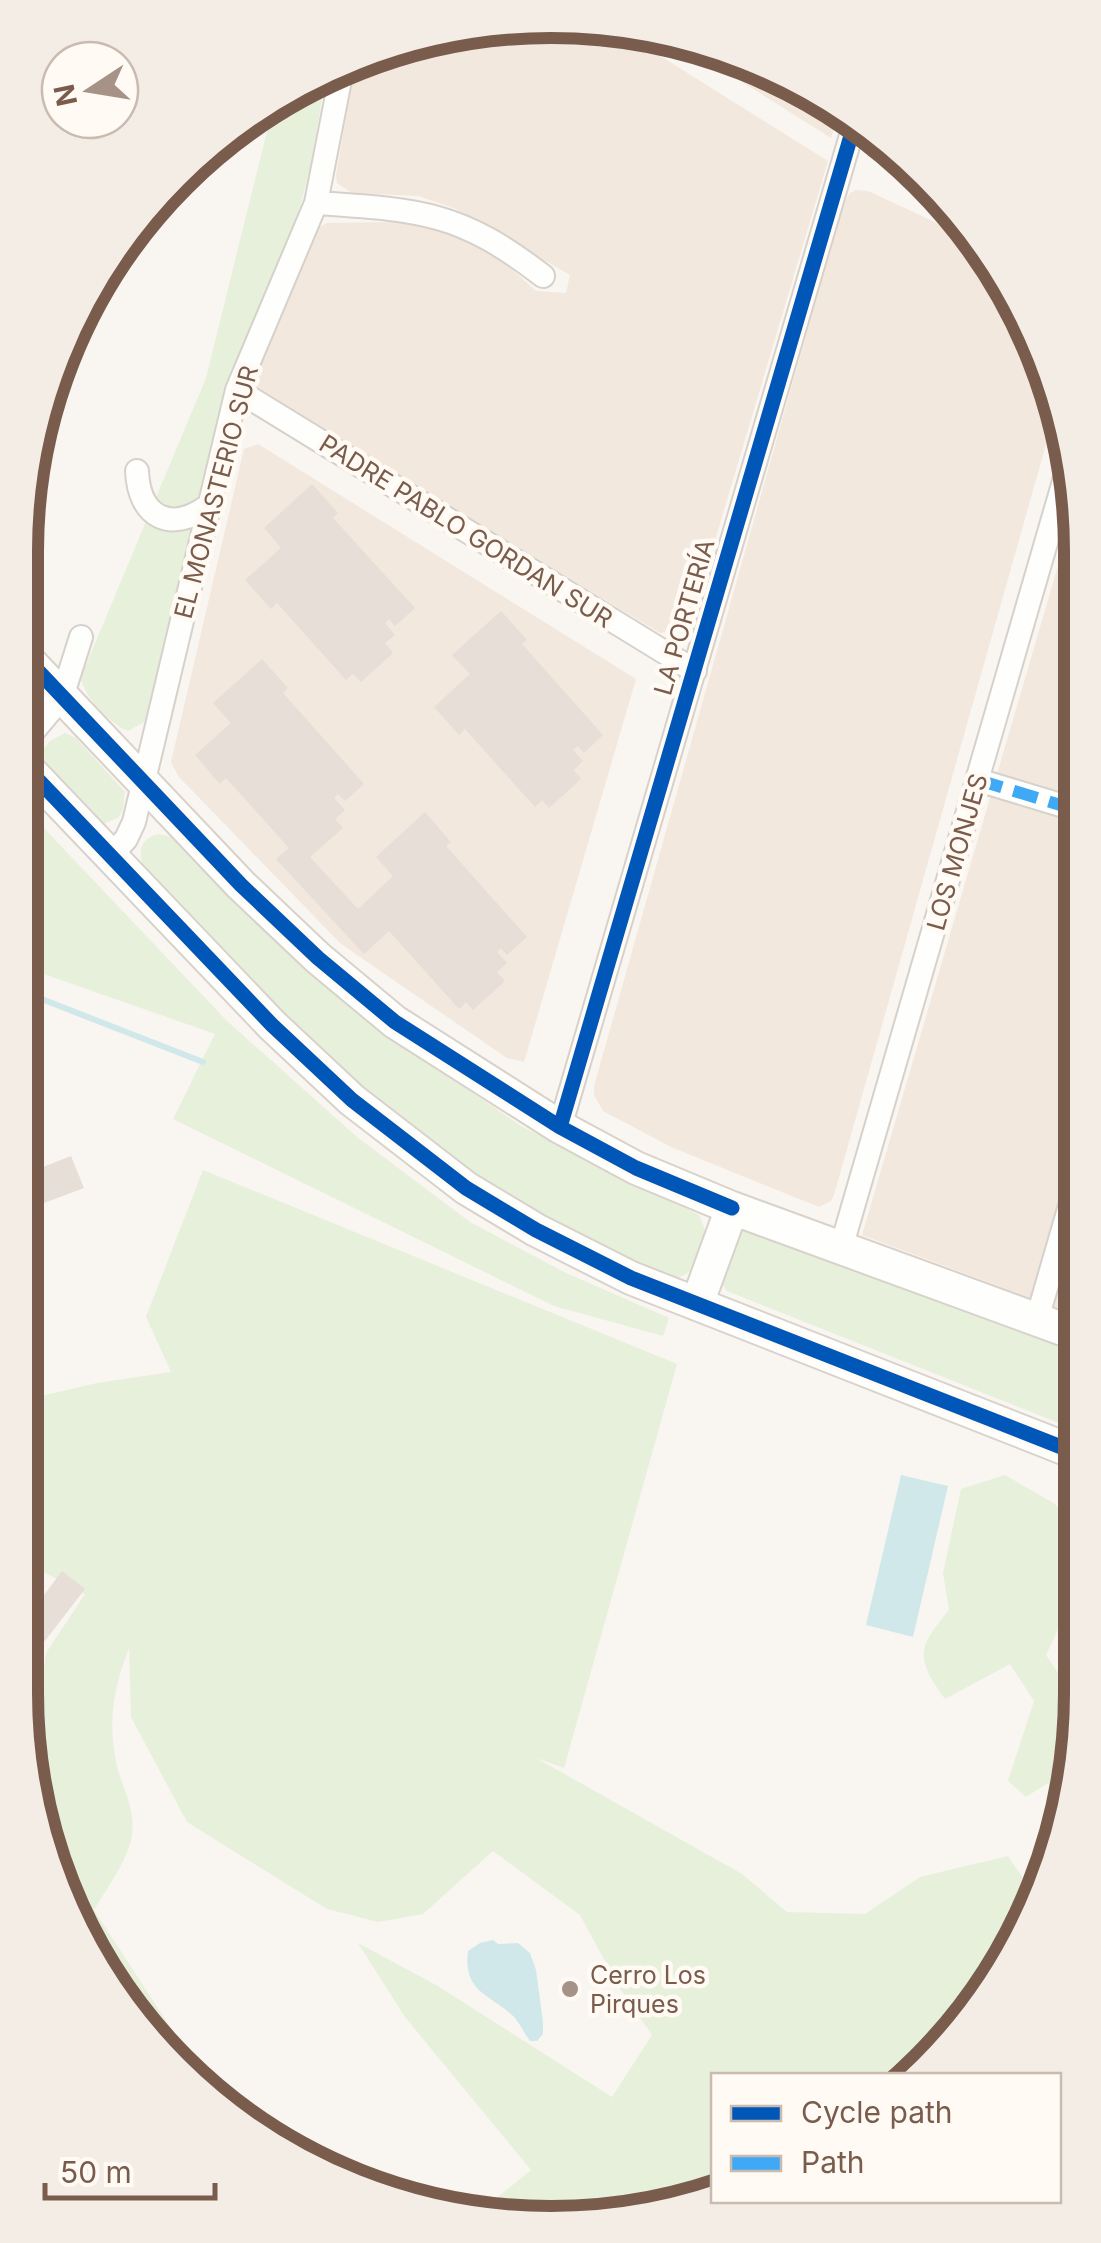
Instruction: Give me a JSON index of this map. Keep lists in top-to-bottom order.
{
  "streets": {
    "street": [
      "EL MONASTERIO SUR",
      "PADRE PABLO GORDAN SUR",
      "LA PORTERÍA",
      "LOS MONJES"
    ]
  },
  "crossings": [
    ["EL MONASTERIO SUR", "PADRE PABLO GORDAN SUR"],
    ["PADRE PABLO GORDAN SUR", "LA PORTERÍA"]
  ],
  "places": ["Cerro Los Pirques"],
  "legend": ["Cycle path", "Path"],
  "scale_bar": "50 m",
  "north": "left"
}
